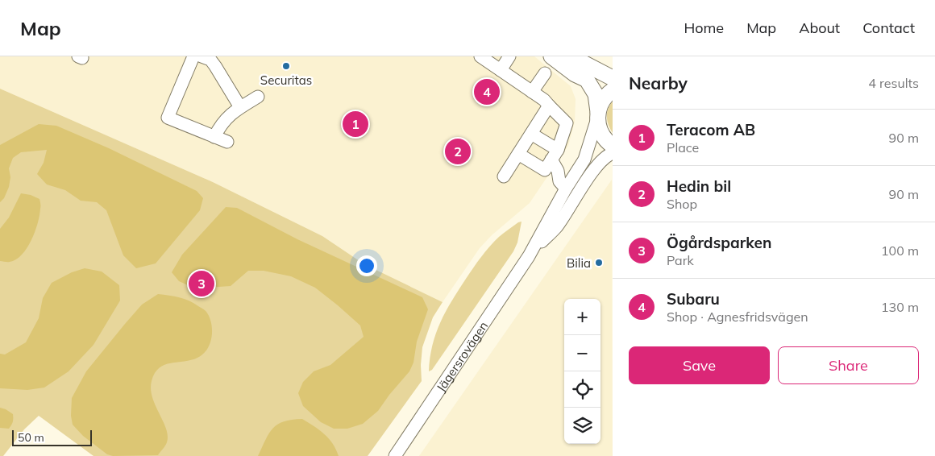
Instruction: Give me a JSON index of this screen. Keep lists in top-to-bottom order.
{
  "streets": {
    "street": ["Jägersrovägen"]
  },
  "places": ["Securitas", "Bilia"],
  "scale_bar": "50 m",
  "page": {
    "header": "Map",
    "nav": [
      "Home",
      "Map",
      "About",
      "Contact"
    ],
    "heading": ["Nearby", "4 results"],
    "pins": [
      "4",
      "1",
      "2",
      "3"
    ],
    "list": [
      {
        "mark": "1",
        "name": "Teracom AB",
        "note": "Place",
        "value": "90 m"
      },
      {
        "mark": "2",
        "name": "Hedin bil",
        "note": "Shop",
        "value": "90 m"
      },
      {
        "mark": "3",
        "name": "Ögårdsparken",
        "note": "Park",
        "value": "100 m"
      },
      {
        "mark": "4",
        "name": "Subaru",
        "note": "Shop · Agnesfridsvägen",
        "value": "130 m"
      }
    ],
    "map_buttons": ["+", "−"],
    "buttons": ["Save", "Share"],
    "scale": "50 m"
  }
}
